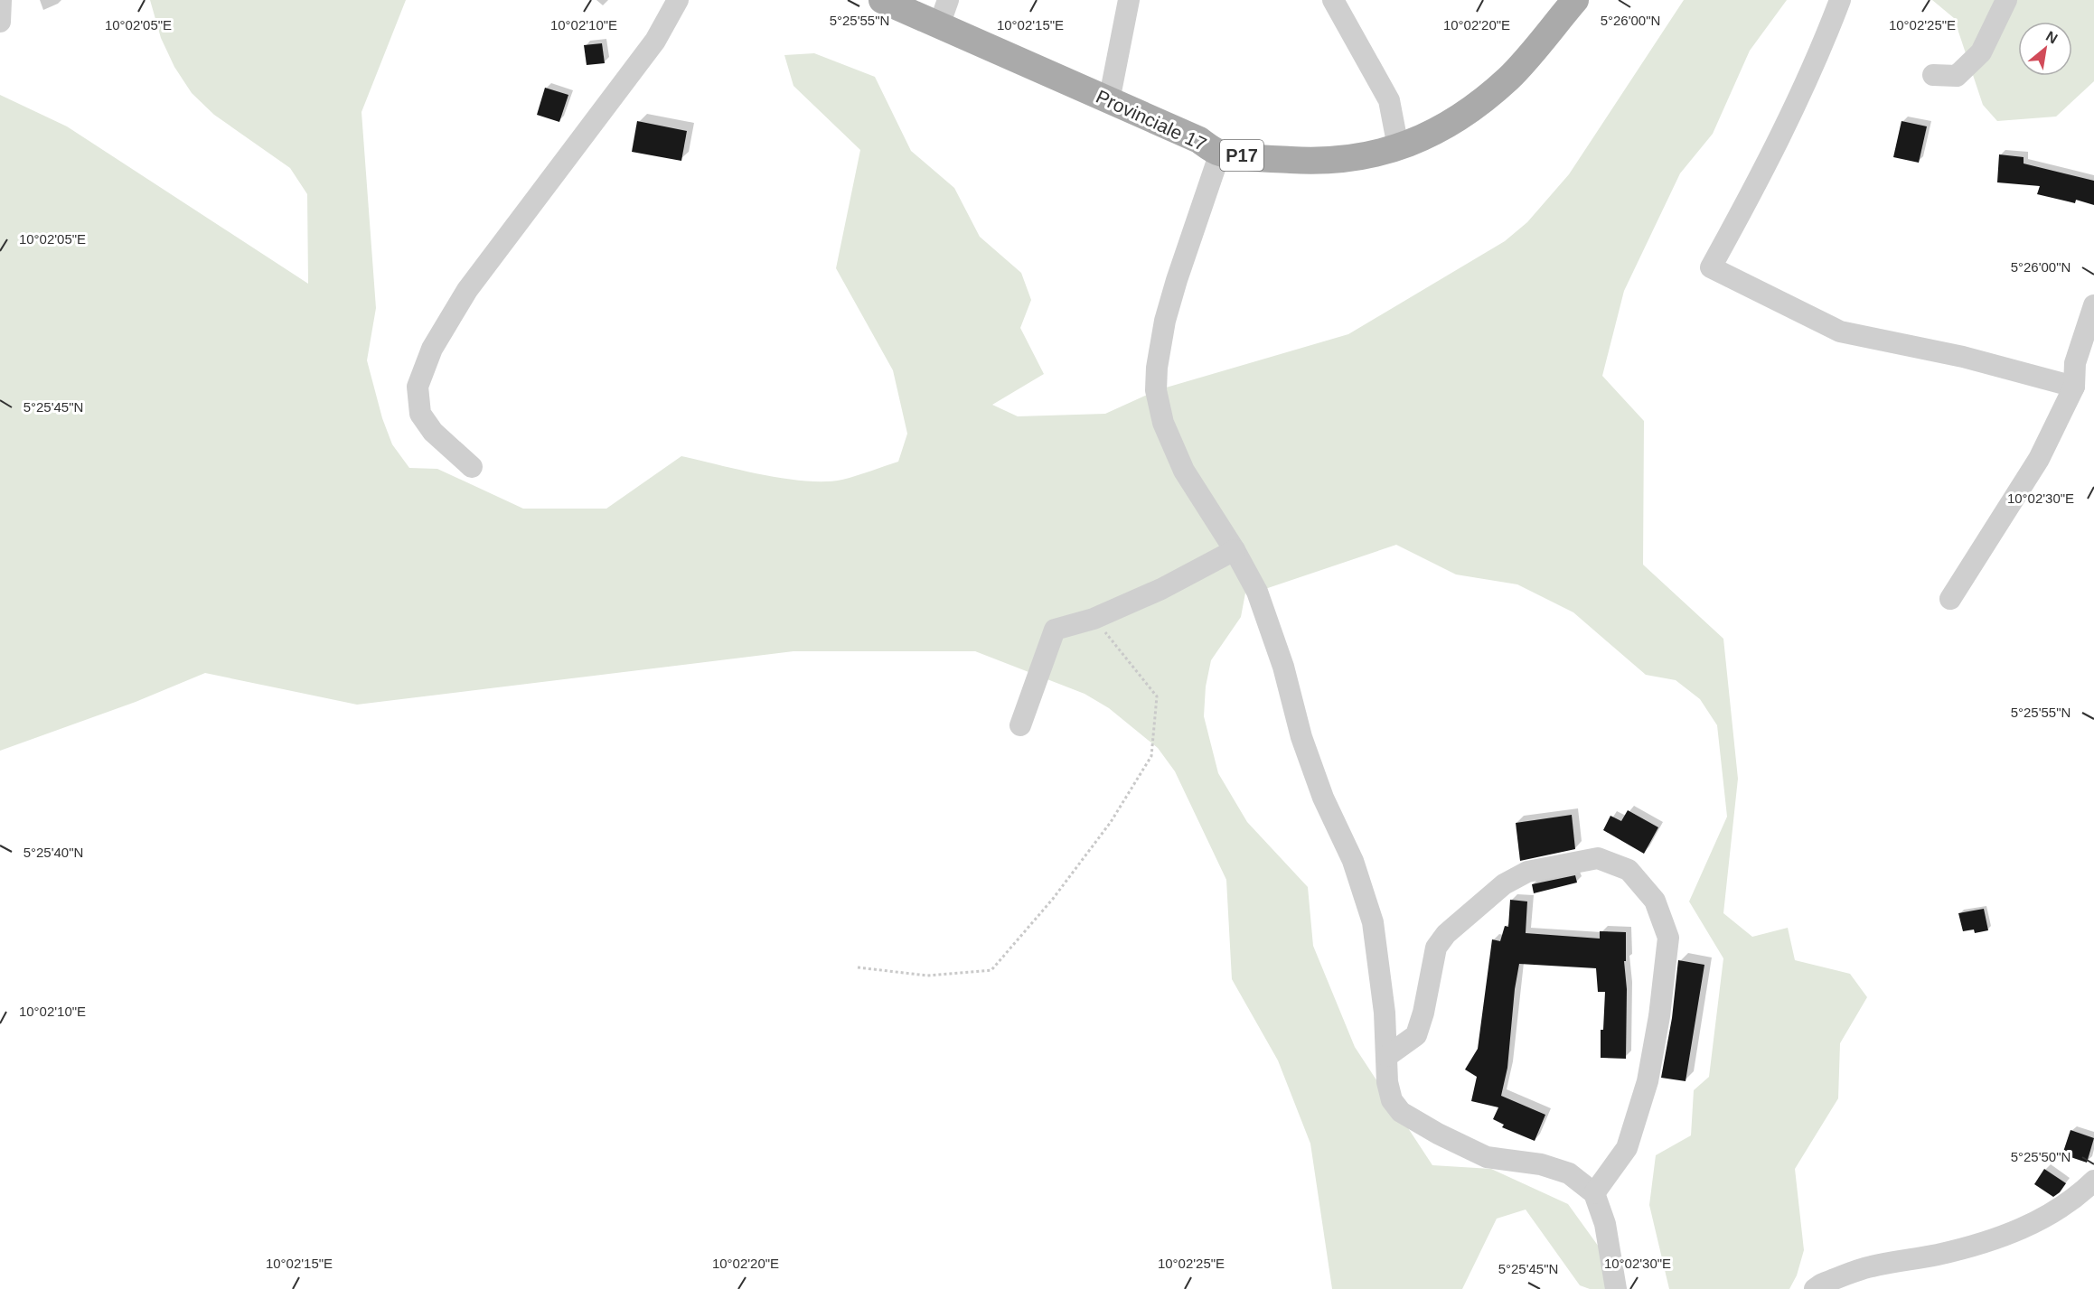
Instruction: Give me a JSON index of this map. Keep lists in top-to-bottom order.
{
  "streets": {
    "main road": ["Provinciale 17", "P17"]
  },
  "north": "top right",
  "coordinates": [
    "5°25'55\"N",
    "5°26'00\"N",
    "10°02'15\"E",
    "10°02'20\"E",
    "10°02'25\"E",
    "10°02'05\"E",
    "10°02'10\"E",
    "5°25'45\"N",
    "10°02'30\"E",
    "5°25'40\"N",
    "5°25'50\"N"
  ]
}
